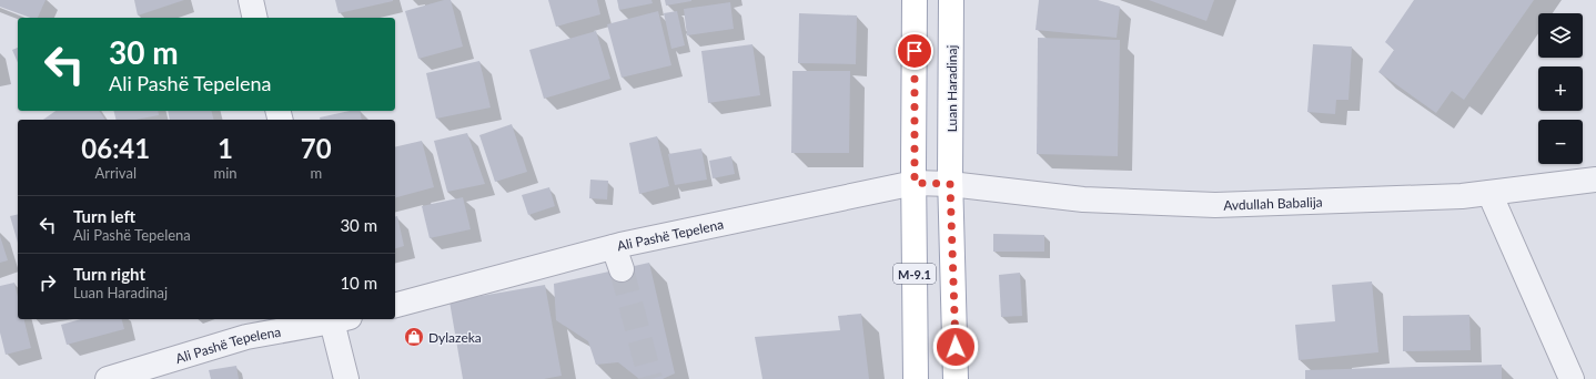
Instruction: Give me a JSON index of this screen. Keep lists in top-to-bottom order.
{
  "streets": {
    "main road": ["Luan Haradinaj", "M-9.1"],
    "street": ["Avdullah Babalija", "Ali Pashë Tepelena"]
  },
  "crossings": [
    ["Luan Haradinaj", "Avdullah Babalija"],
    ["Luan Haradinaj", "Ali Pashë Tepelena"],
    ["Luan Haradinaj", "M-9.1"],
    ["Avdullah Babalija", "Ali Pashë Tepelena"],
    ["Avdullah Babalija", "M-9.1"],
    ["Ali Pashë Tepelena", "M-9.1"]
  ],
  "places": {
    "shop": ["Dylazeka"]
  },
  "page": {
    "map_buttons": ["+", "−"],
    "turn": ["30 m", "Ali Pashë Tepelena"],
    "eta": [
      "06:41",
      "Arrival",
      "1",
      "min",
      "70",
      "m"
    ],
    "list": [
      {
        "name": "Turn left",
        "note": "Ali Pashë Tepelena",
        "value": "30 m"
      },
      {
        "name": "Turn right",
        "note": "Luan Haradinaj",
        "value": "10 m"
      }
    ]
  }
}
